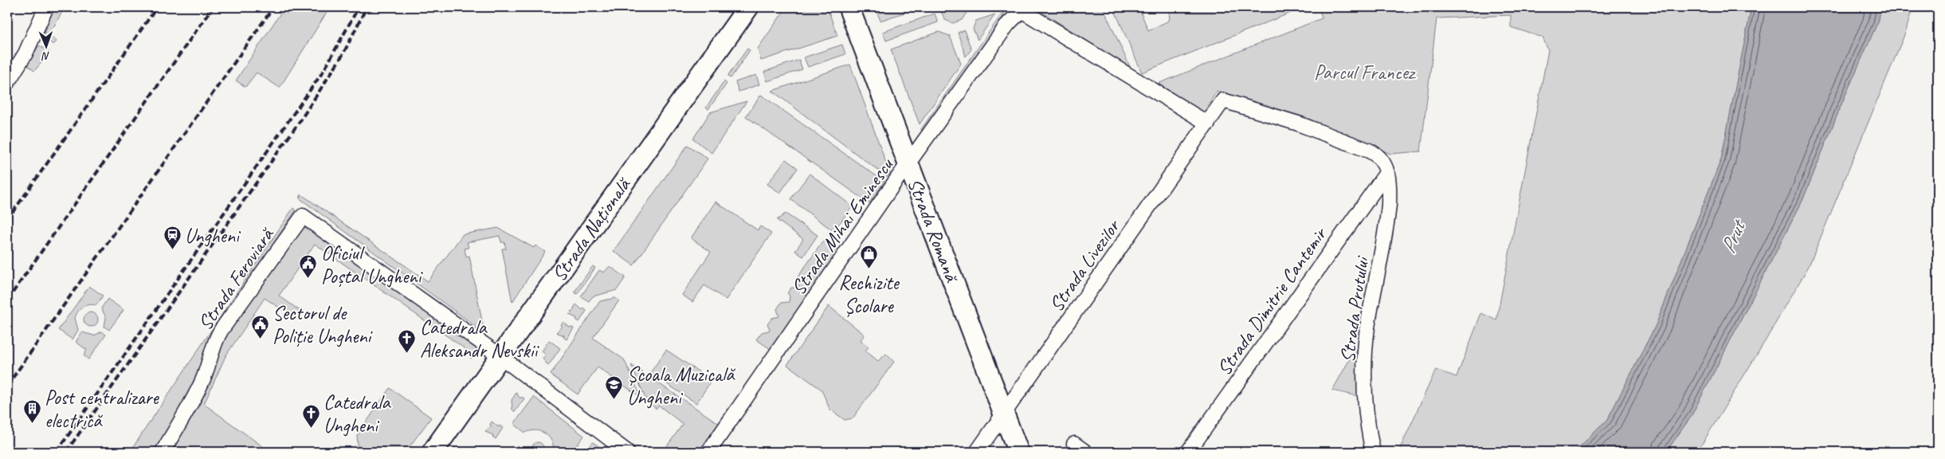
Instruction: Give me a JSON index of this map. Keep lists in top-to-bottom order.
{
  "streets": {
    "street": [
      "Strada Mihai Eminescu",
      "Strada Națională",
      "Strada Romană",
      "Strada Livezilor",
      "Strada Feroviară",
      "Strada Dimitrie Cantemir",
      "Strada Prutului"
    ]
  },
  "crossings": [
    ["Strada Mihai Eminescu", "Strada Romană"],
    ["Strada Mihai Eminescu", "Strada Livezilor"],
    ["Strada Națională", "Strada Feroviară"],
    ["Strada Romană", "Strada Livezilor"],
    ["Strada Livezilor", "Strada Prutului"],
    ["Strada Dimitrie Cantemir", "Strada Prutului"]
  ],
  "water": ["Prut"],
  "parks": ["Parcul Francez"],
  "places": {
    "station": ["Ungheni"],
    "shop": ["Rechizite Școlare"],
    "public building": ["Oficiul Poștal Ungheni", "Sectorul de Poliție Ungheni"],
    "church": ["Catedrala Aleksandr Nevskii", "Catedrala Ungheni"],
    "school or university": ["Școala Muzicală Ungheni"],
    "building": ["Post centralizare electrică"]
  },
  "north": "bottom"
}
